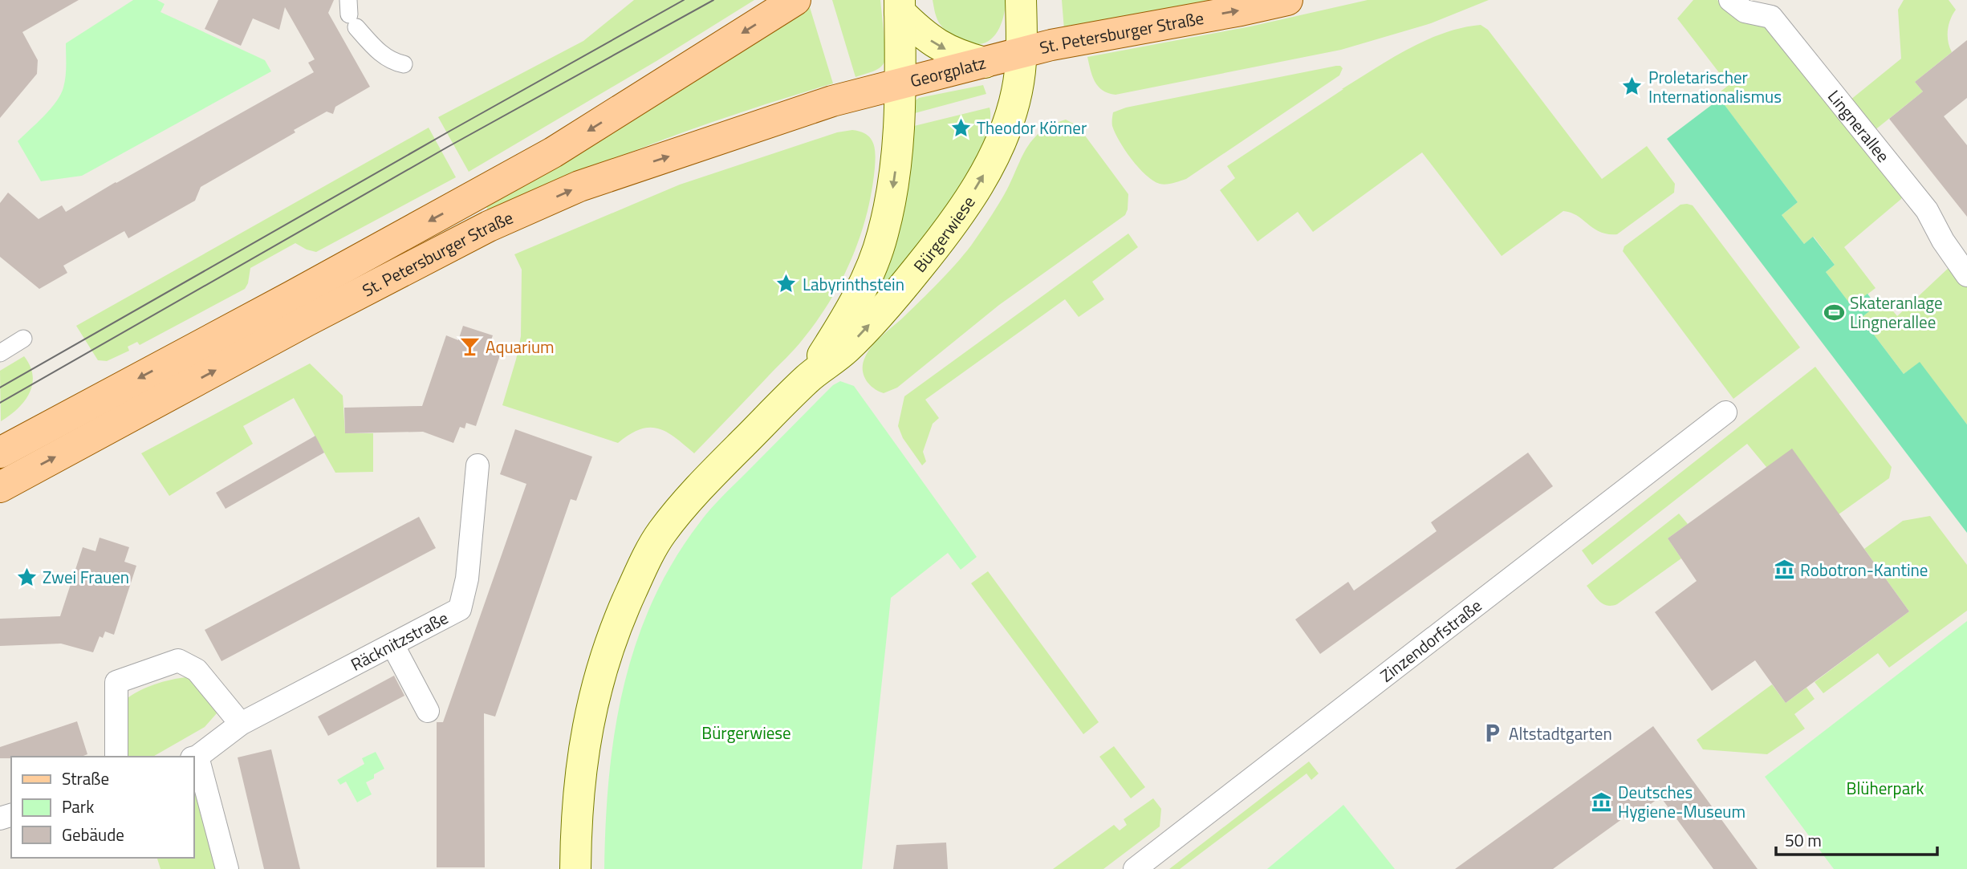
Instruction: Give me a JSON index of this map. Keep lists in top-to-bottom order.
{
  "streets": {
    "main road": ["St. Petersburger Straße", "Georgplatz", "Bürgerwiese"],
    "street": ["Lingnerallee", "Räcknitzstraße", "Zinzendorfstraße"]
  },
  "crossings": [
    ["St. Petersburger Straße", "Georgplatz"],
    ["St. Petersburger Straße", "Bürgerwiese"],
    ["Georgplatz", "Bürgerwiese"]
  ],
  "parks": ["Bürgerwiese", "Blüherpark"],
  "places": {
    "place": [
      "Proletarischer Internationalismus",
      "Theodor Körner",
      "Labyrinthstein",
      "Zwei Frauen"
    ],
    "sports": ["Skateranlage Lingnerallee"],
    "bar": ["Aquarium"],
    "museum": ["Robotron-Kantine", "Deutsches Hygiene-Museum"],
    "parking": ["Altstadtgarten"]
  },
  "legend": ["Straße", "Park", "Gebäude"],
  "scale_bar": "50 m"
}
